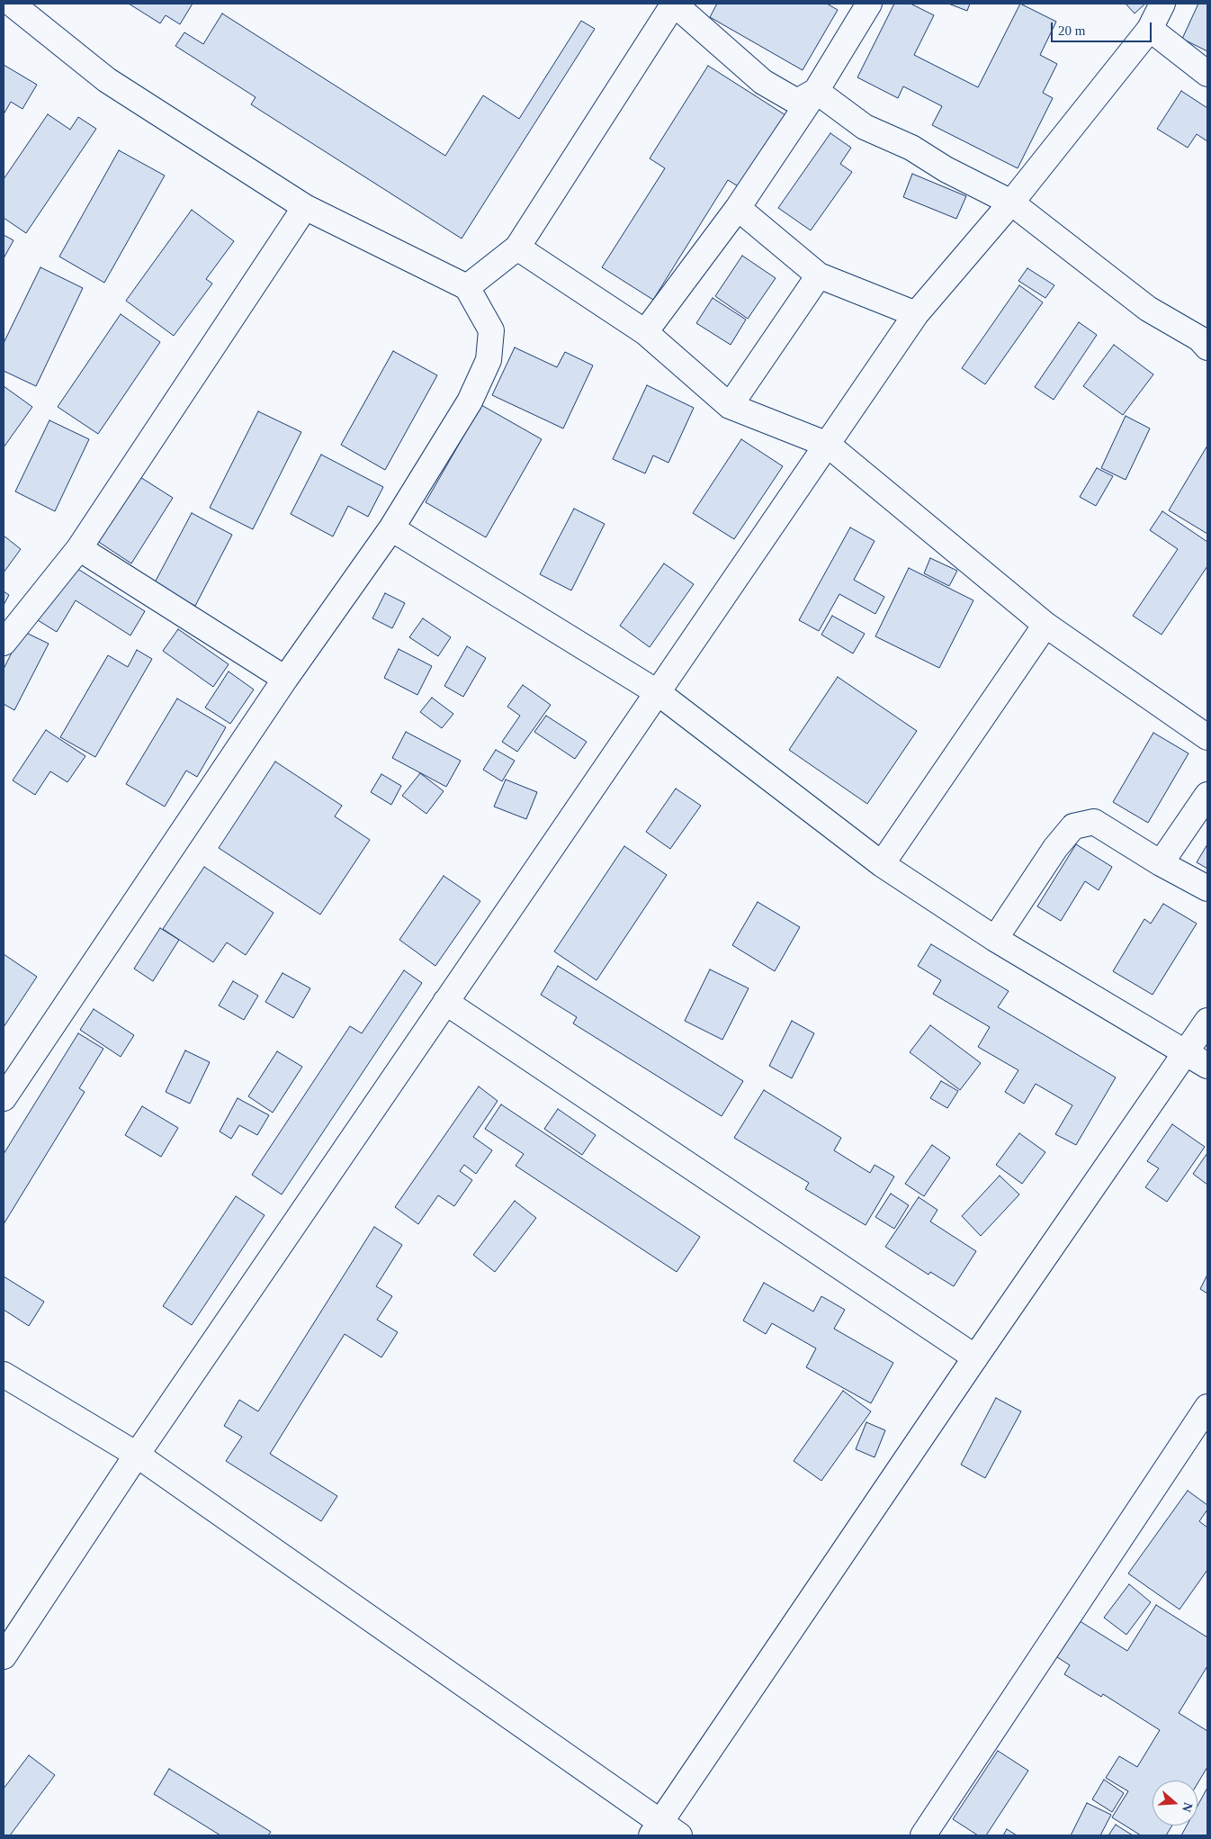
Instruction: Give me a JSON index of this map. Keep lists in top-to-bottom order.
{
  "scale_bar": "20 m",
  "north": "right"
}
